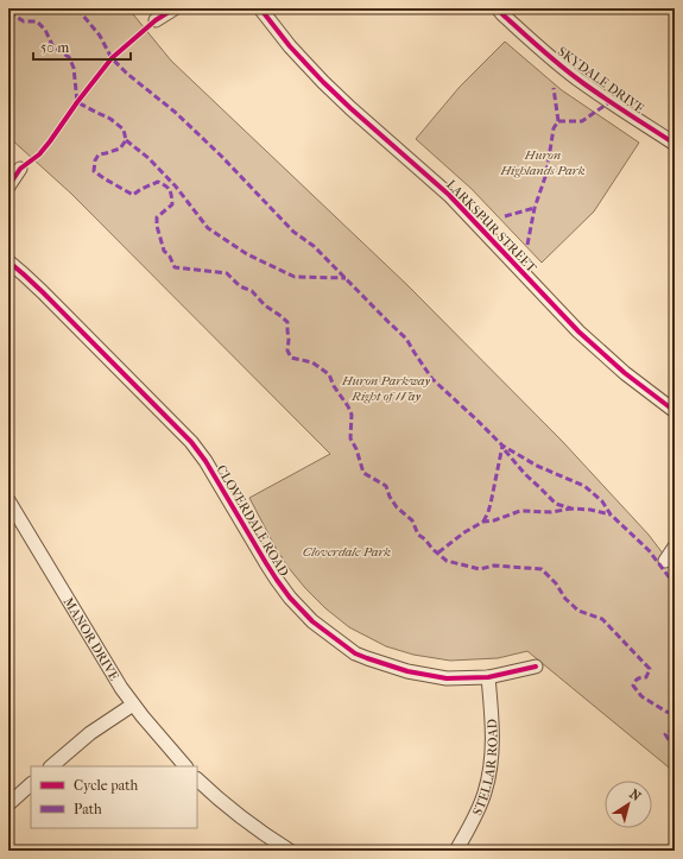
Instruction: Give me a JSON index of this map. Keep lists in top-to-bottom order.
{
  "streets": {
    "street": [
      "SKYDALE DRIVE",
      "LARKSPUR STREET",
      "CLOVERDALE ROAD",
      "MANOR DRIVE",
      "STELLAR ROAD"
    ]
  },
  "crossings": [
    ["CLOVERDALE ROAD", "STELLAR ROAD"]
  ],
  "parks": ["Huron Highlands Park", "Huron Parkway Right of Way", "Cloverdale Park"],
  "legend": ["Cycle path", "Path"],
  "scale_bar": "50 m",
  "north": "top right"
}
